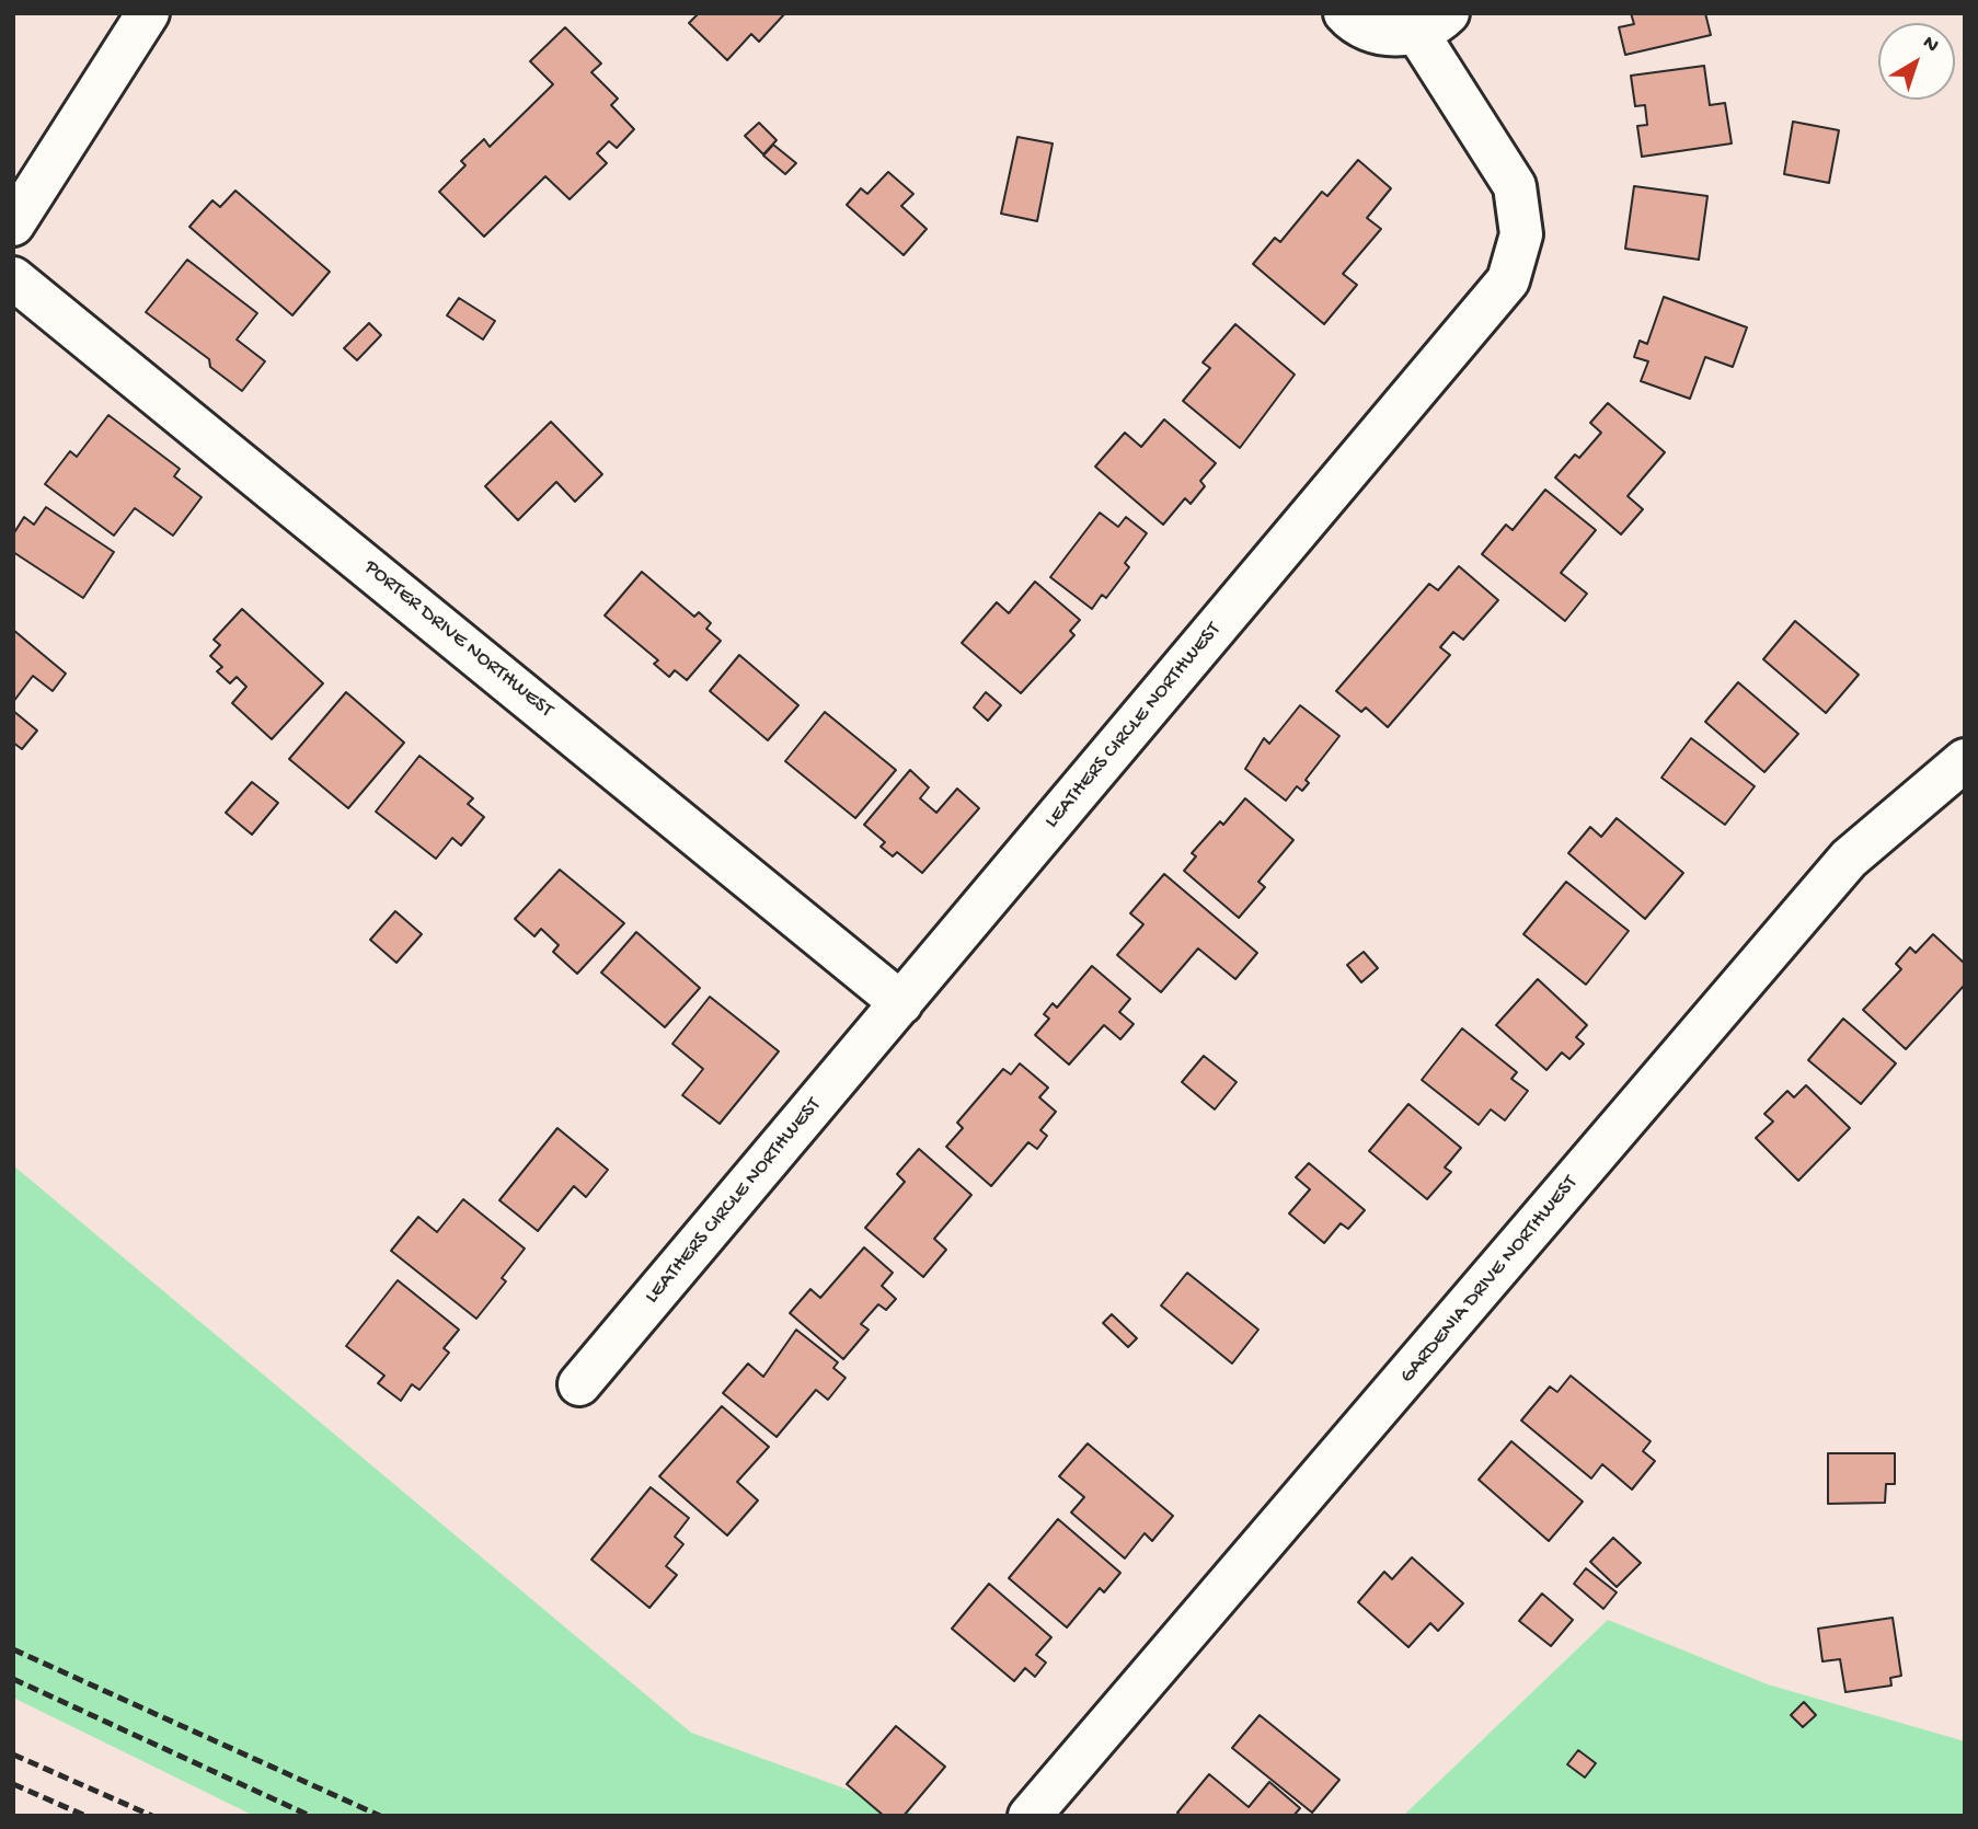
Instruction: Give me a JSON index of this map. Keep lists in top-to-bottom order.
{
  "streets": {
    "street": ["PORTER DRIVE NORTHWEST", "LEATHERS CIRCLE NORTHWEST", "GARDENIA DRIVE NORTHWEST"]
  },
  "crossings": [
    ["PORTER DRIVE NORTHWEST", "LEATHERS CIRCLE NORTHWEST"]
  ],
  "north": "top right"
}
